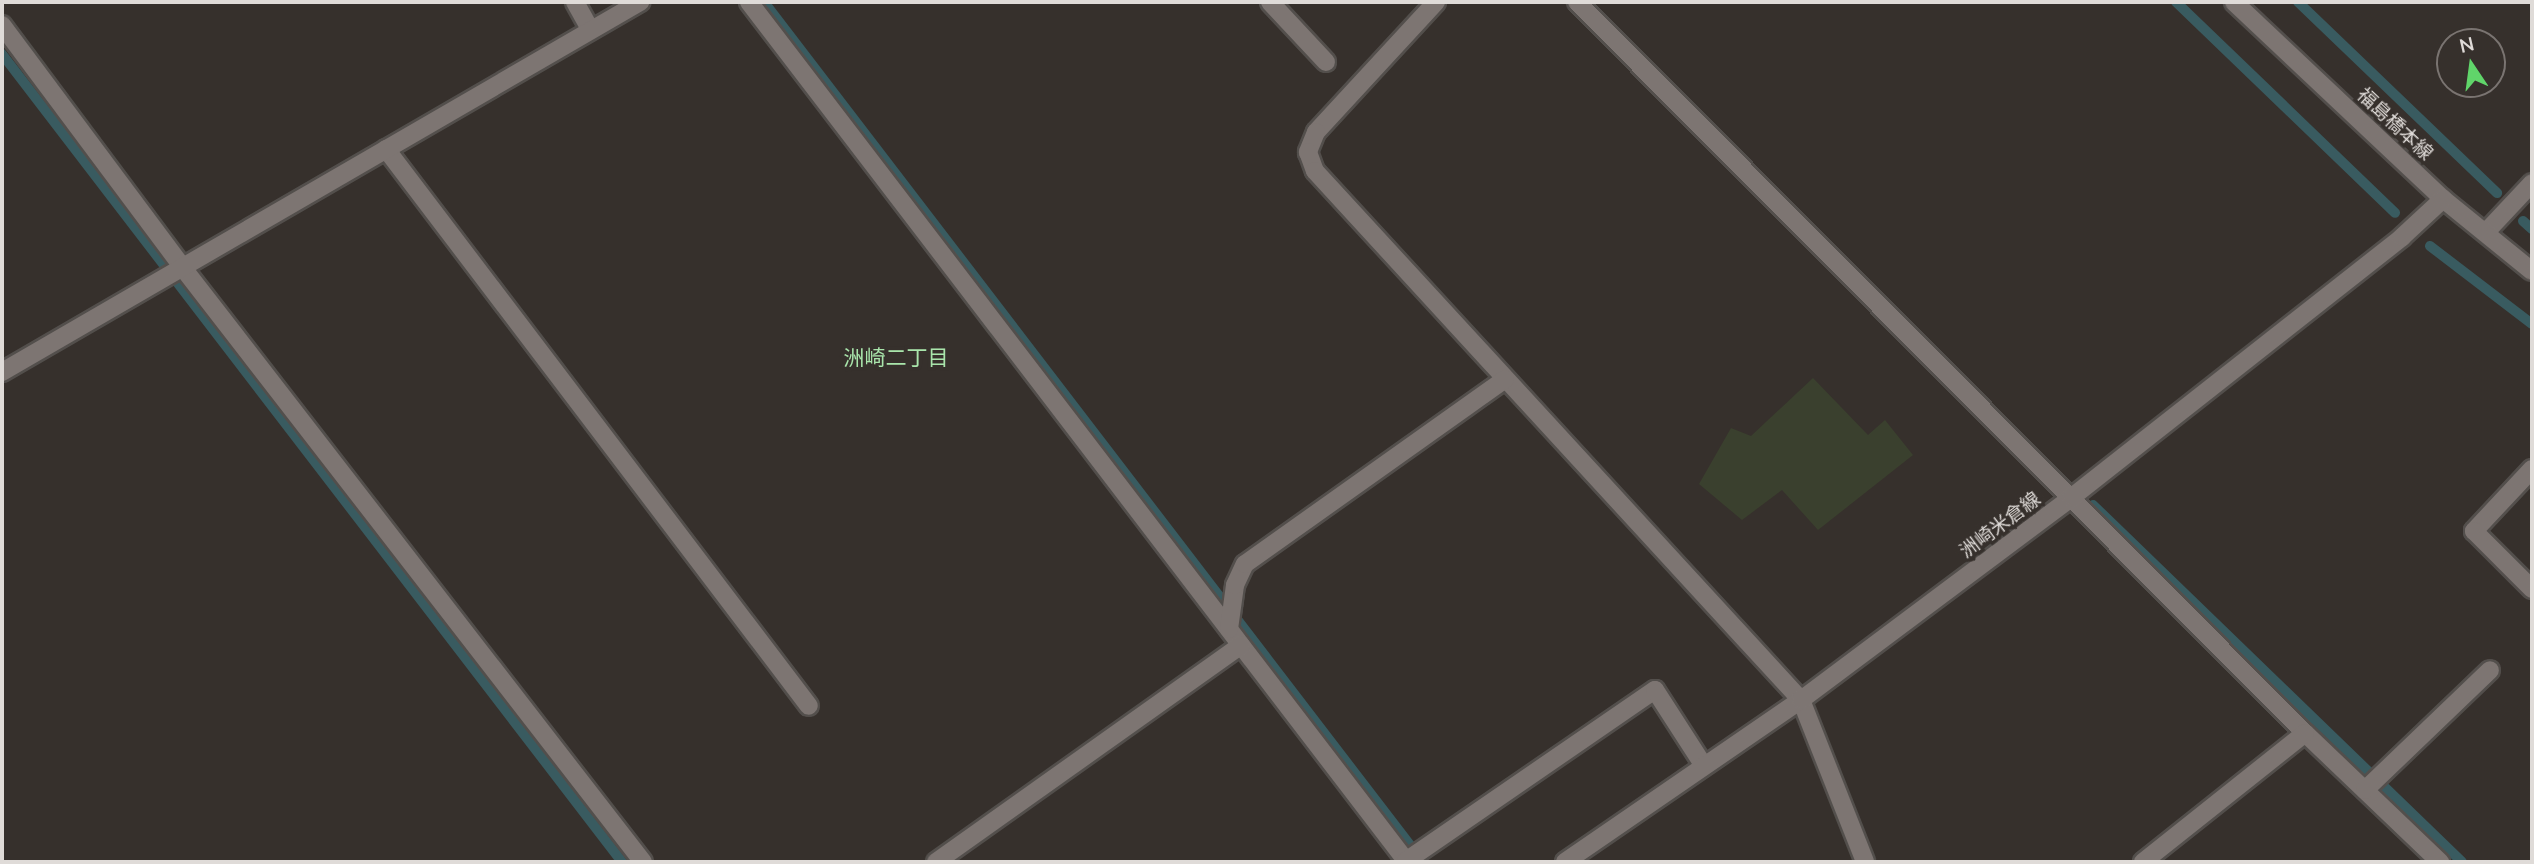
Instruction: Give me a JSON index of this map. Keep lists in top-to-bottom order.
{
  "streets": {
    "street": ["福島橋本線", "洲崎米倉線"]
  },
  "crossings": [
    ["福島橋本線", "洲崎米倉線"]
  ],
  "districts": ["洲崎二丁目"],
  "north": "top"
}
